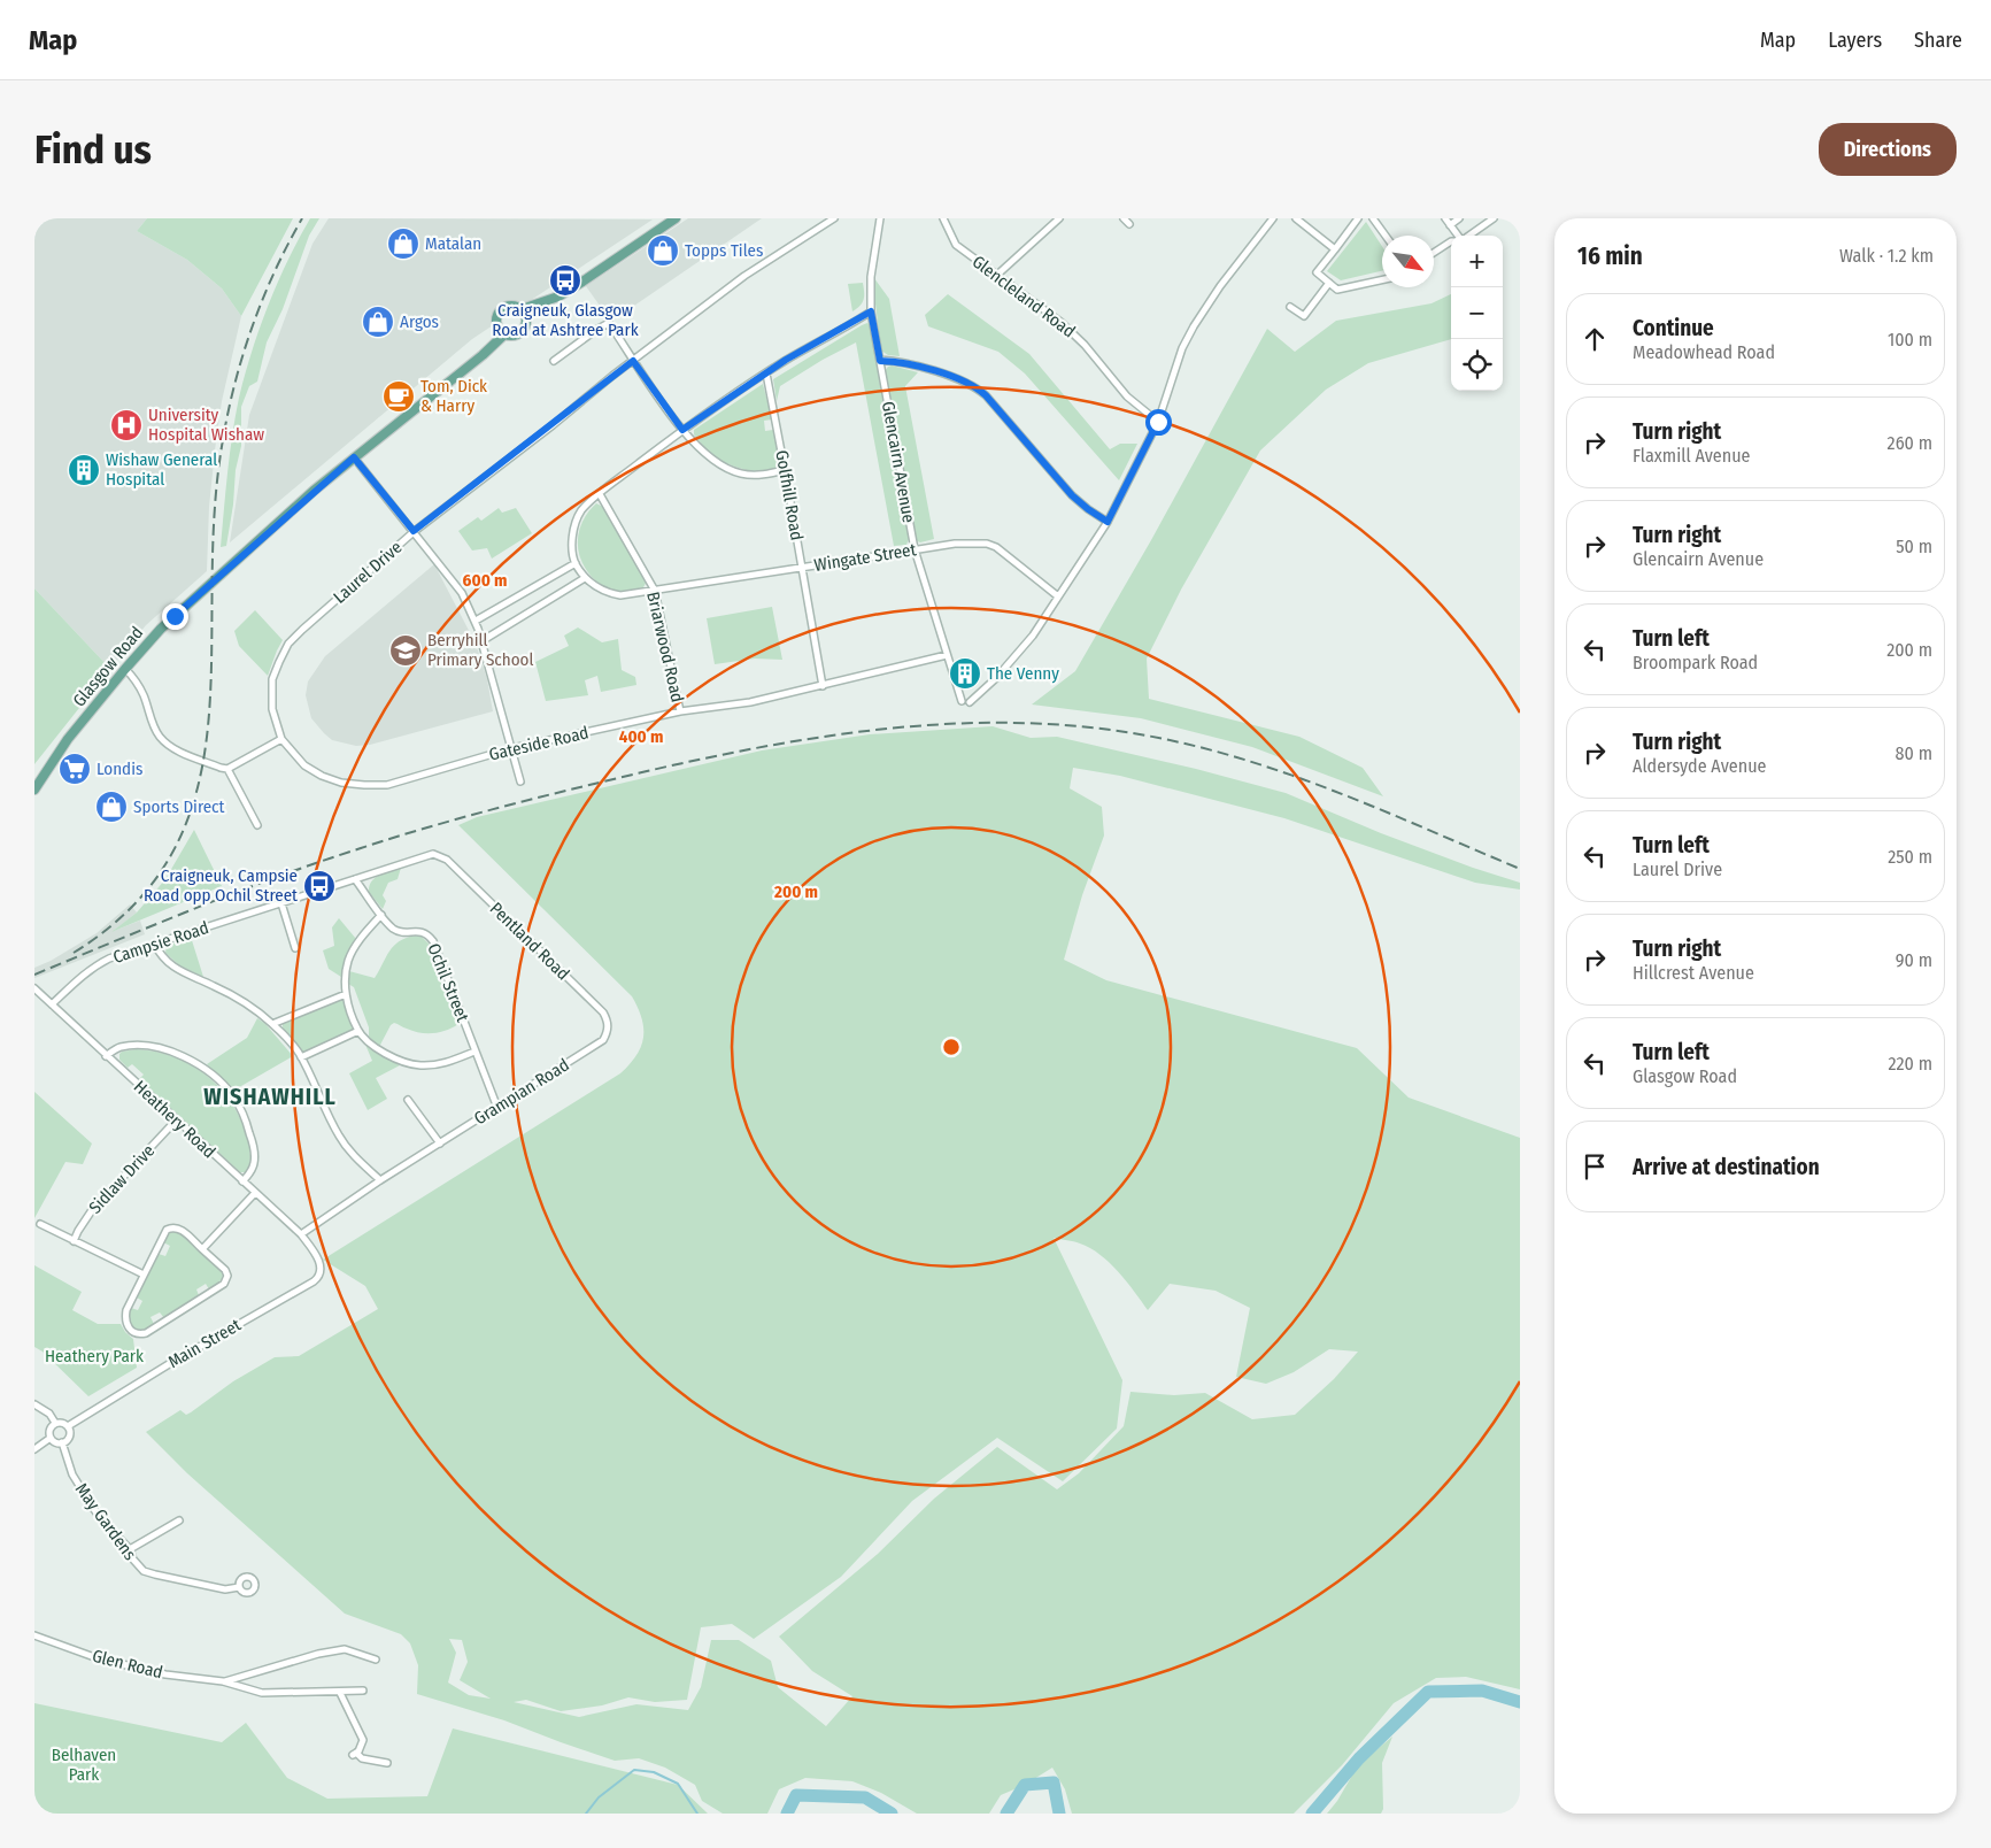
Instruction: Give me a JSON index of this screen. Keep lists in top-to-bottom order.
{
  "streets": {
    "main road": ["Glasgow Road"],
    "street": [
      "Glencleland Road",
      "Glencairn Avenue",
      "Golfhill Road",
      "Wingate Street",
      "Laurel Drive",
      "Briarwood Road",
      "Gateside Road",
      "Pentland Road",
      "Campsie Road",
      "Ochil Street",
      "Grampian Road",
      "Heathery Road",
      "Sidlaw Drive",
      "Main Street",
      "May Gardens",
      "Glen Road"
    ]
  },
  "crossings": [
    ["Glencairn Avenue", "Wingate Street"],
    ["Glencairn Avenue", "Gateside Road"],
    ["Golfhill Road", "Wingate Street"],
    ["Golfhill Road", "Gateside Road"],
    ["Wingate Street", "Briarwood Road"],
    ["Laurel Drive", "Gateside Road"],
    ["Briarwood Road", "Gateside Road"],
    ["Pentland Road", "Campsie Road"],
    ["Pentland Road", "Grampian Road"],
    ["Campsie Road", "Ochil Street"],
    ["Campsie Road", "Heathery Road"],
    ["Ochil Street", "Grampian Road"],
    ["Grampian Road", "Heathery Road"],
    ["Heathery Road", "Sidlaw Drive"],
    ["Heathery Road", "Main Street"],
    ["Main Street", "May Gardens"]
  ],
  "districts": ["WISHAWHILL"],
  "parks": ["Heathery Park", "Belhaven Park"],
  "places": {
    "shop": [
      "Matalan",
      "Topps Tiles",
      "Argos",
      "Sports Direct"
    ],
    "bus stop": ["Craigneuk, Glasgow Road at Ashtree Park", "Craigneuk, Campsie Road opp Ochil Street"],
    "cafe": ["Tom, Dick & Harry"],
    "hospital": ["University Hospital Wishaw"],
    "building": ["Wishaw General Hospital", "The Venny"],
    "school or university": ["Berryhill Primary School"],
    "supermarket": ["Londis"]
  },
  "north": "bottom right",
  "page": {
    "header": "Map",
    "nav": ["Map", "Layers", "Share"],
    "buttons": "Directions",
    "title": "Find us",
    "heading": ["16 min", "Walk · 1.2 km"],
    "map_buttons": ["+", "−"],
    "list": [
      ["Continue", "Meadowhead Road", "100 m"],
      ["Turn right", "Flaxmill Avenue", "260 m"],
      ["Turn right", "Glencairn Avenue", "50 m"],
      ["Turn left", "Broompark Road", "200 m"],
      ["Turn right", "Aldersyde Avenue", "80 m"],
      ["Turn left", "Laurel Drive", "250 m"],
      ["Turn right", "Hillcrest Avenue", "90 m"],
      ["Turn left", "Glasgow Road", "220 m"],
      "Arrive at destination"
    ]
  },
  "rings": ["600 m", "400 m", "200 m"]
}
